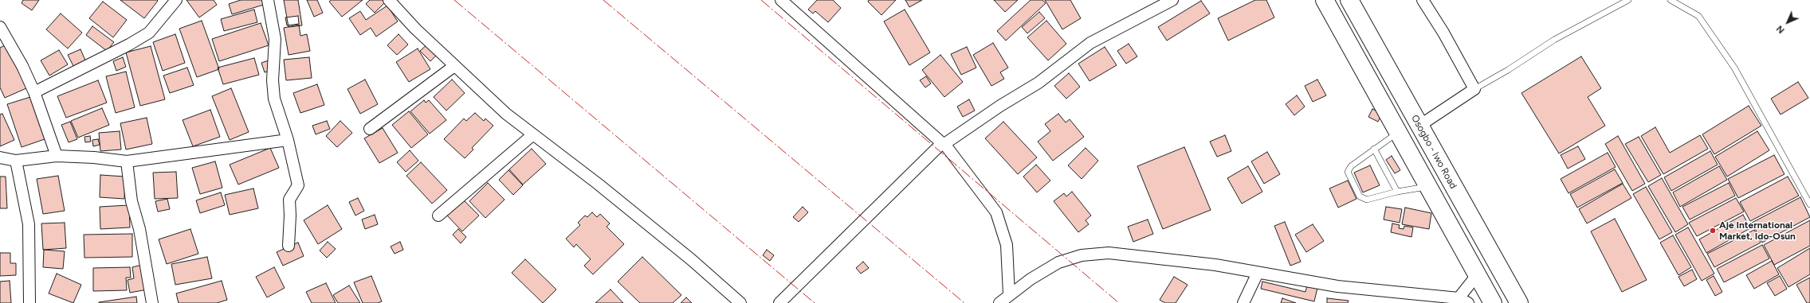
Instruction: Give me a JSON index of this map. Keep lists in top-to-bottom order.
{
  "streets": {
    "main road": ["Osogbo - Iwo Road"]
  },
  "places": ["Aje International Market, Ido-Osun"],
  "north": "bottom left"
}
